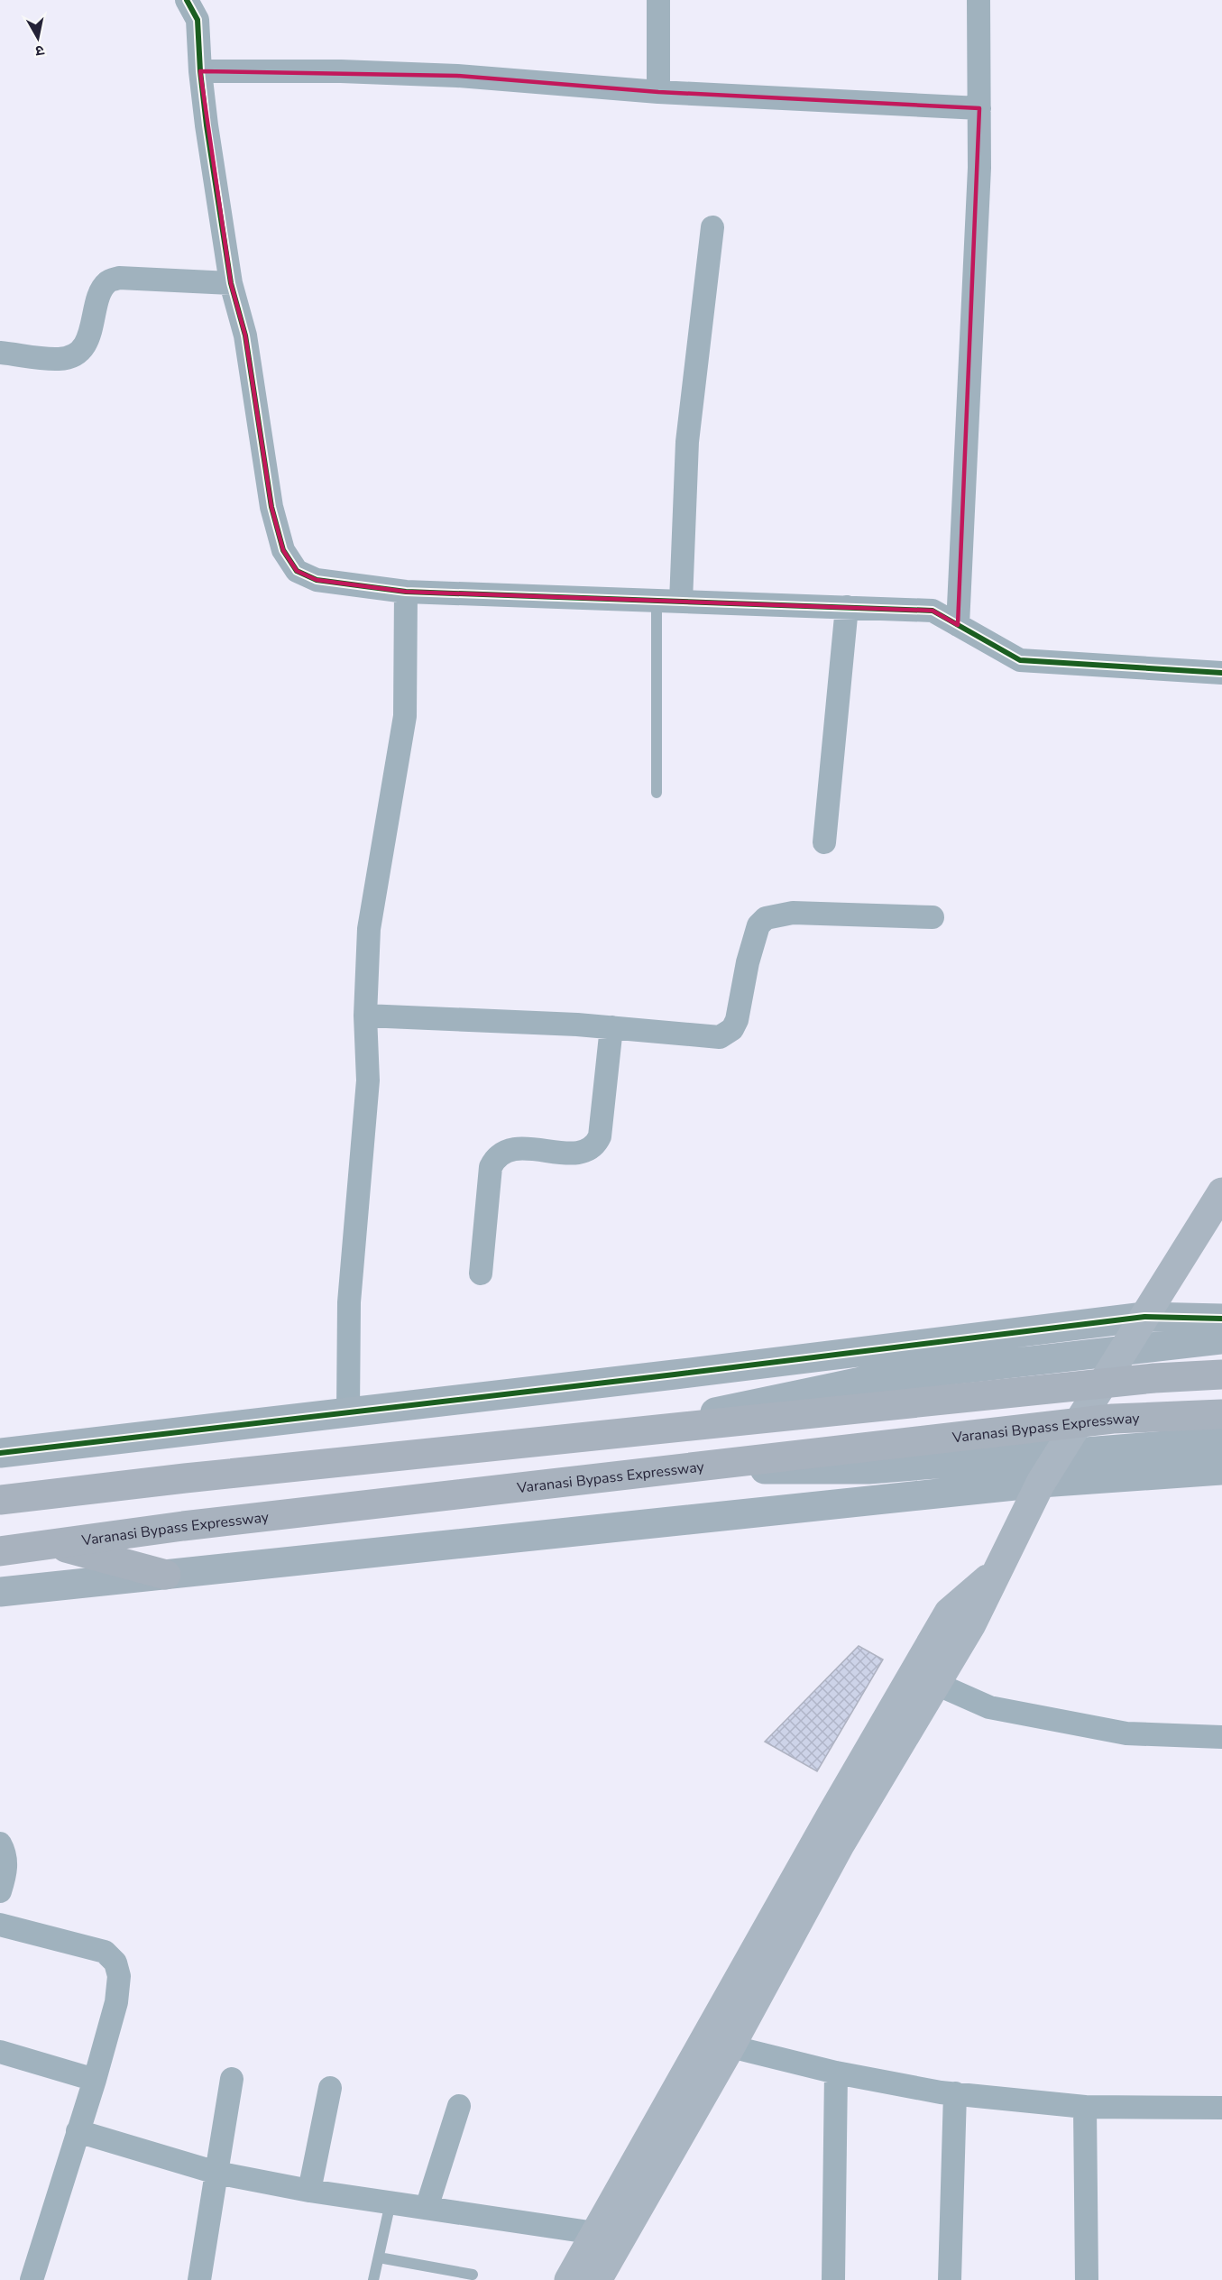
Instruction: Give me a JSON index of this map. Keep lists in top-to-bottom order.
{
  "streets": {
    "highway": ["Varanasi Bypass Expressway"]
  },
  "north": "bottom"
}
